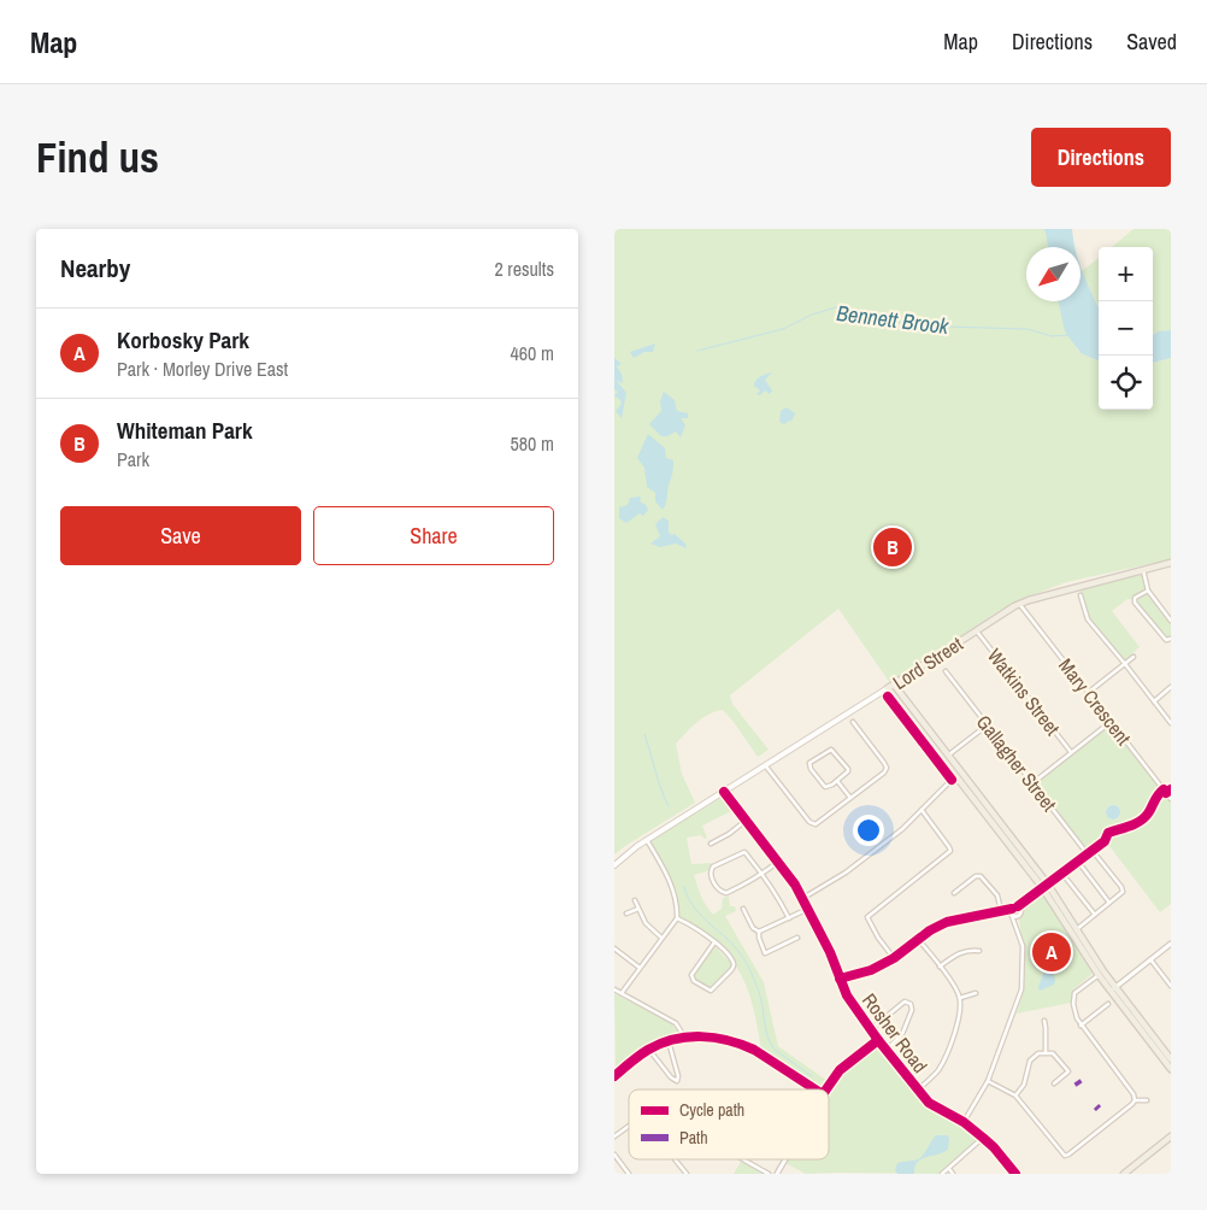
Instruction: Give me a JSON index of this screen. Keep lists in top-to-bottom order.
{
  "streets": {
    "main road": ["Lord Street"],
    "street": [
      "Watkins Street",
      "Mary Crescent",
      "Gallagher Street",
      "Rosher Road"
    ]
  },
  "crossings": [
    ["Lord Street", "Watkins Street"],
    ["Lord Street", "Mary Crescent"],
    ["Lord Street", "Rosher Road"]
  ],
  "water": ["Bennett Brook"],
  "legend": ["Cycle path", "Path"],
  "north": "bottom left",
  "page": {
    "header": "Map",
    "nav": ["Map", "Directions", "Saved"],
    "buttons": [
      "Directions",
      ["Save", "Share"]
    ],
    "title": "Find us",
    "heading": ["Nearby", "2 results"],
    "map_buttons": ["+", "−"],
    "list": [
      {
        "mark": "A",
        "name": "Korbosky Park",
        "note": "Park · Morley Drive East",
        "value": "460 m"
      },
      {
        "mark": "B",
        "name": "Whiteman Park",
        "note": "Park",
        "value": "580 m"
      }
    ],
    "pins": ["B", "A"]
  }
}
